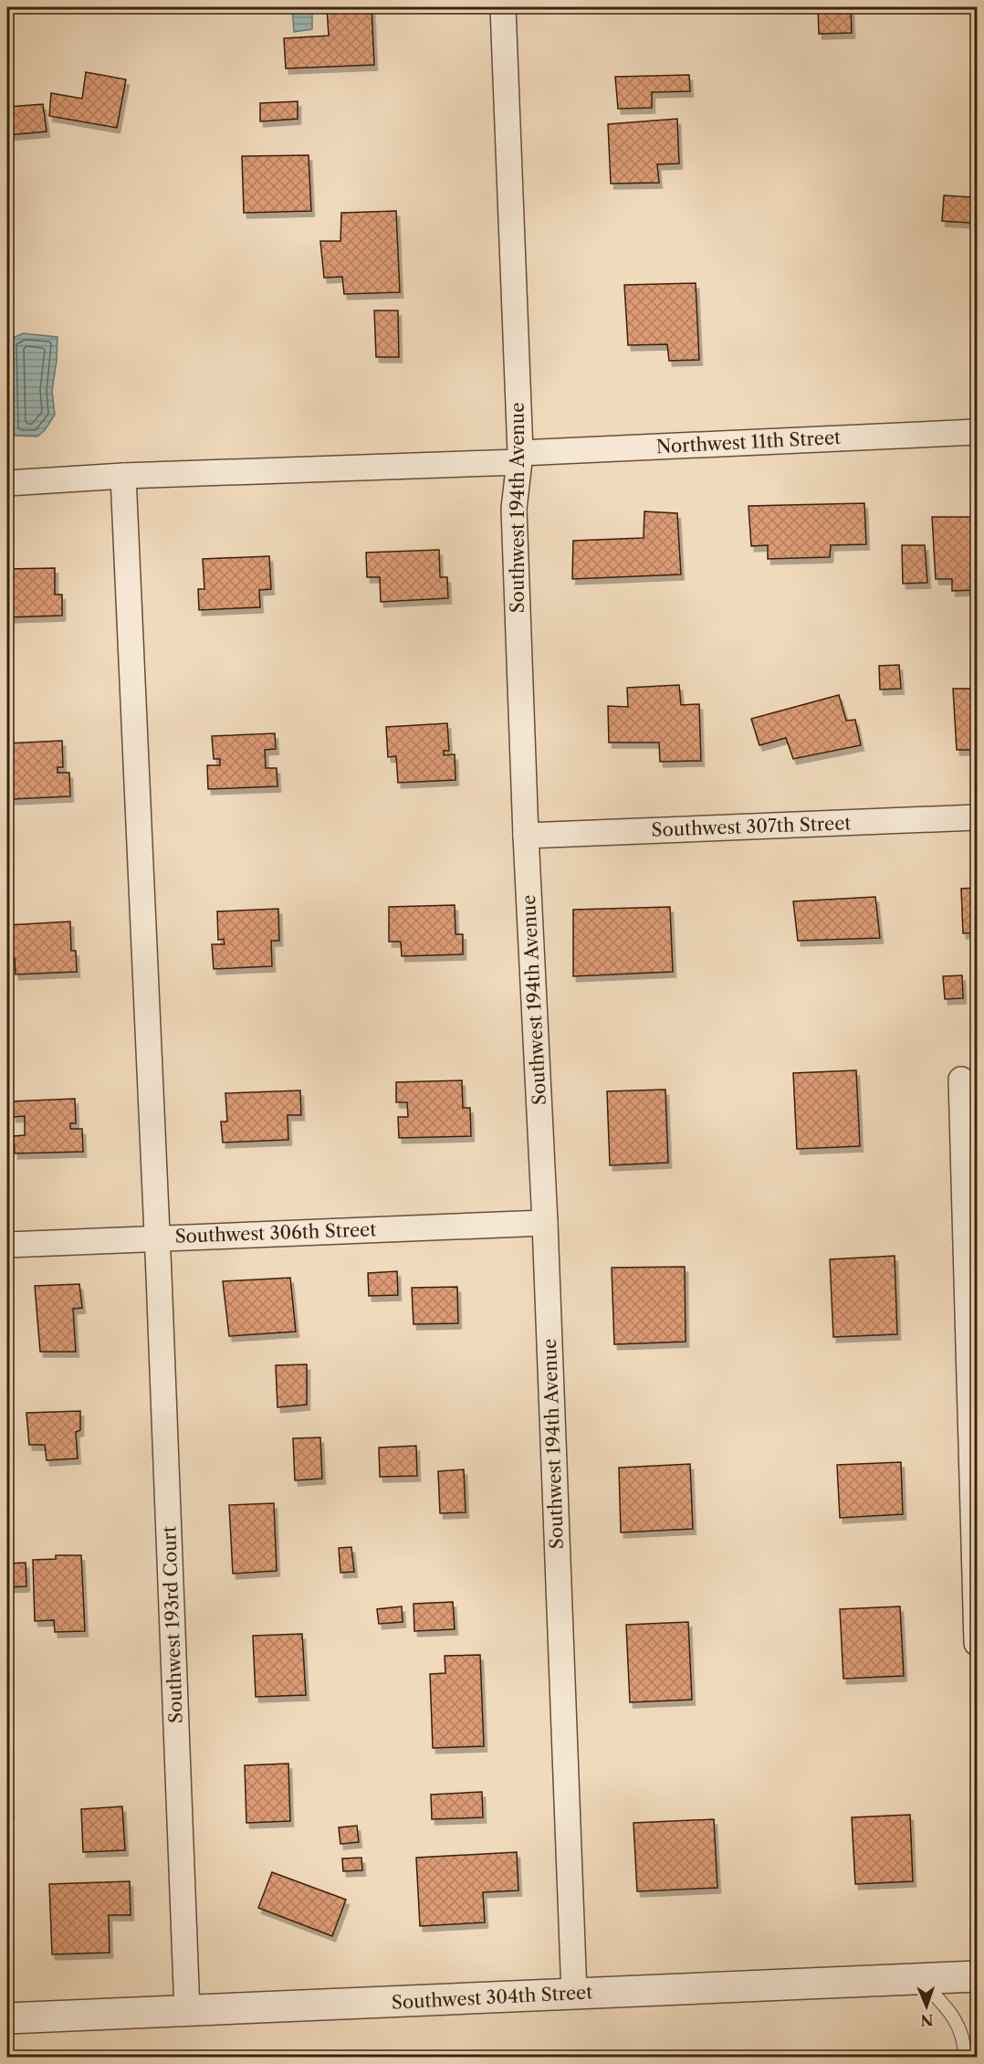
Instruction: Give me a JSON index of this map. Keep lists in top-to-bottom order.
{
  "streets": {
    "street": [
      "Northwest 11th Street",
      "Southwest 194th Avenue",
      "Southwest 307th Street",
      "Southwest 306th Street",
      "Southwest 193rd Court",
      "Southwest 304th Street"
    ]
  },
  "crossings": [
    ["Northwest 11th Street", "Southwest 194th Avenue"],
    ["Northwest 11th Street", "Southwest 193rd Court"],
    ["Southwest 194th Avenue", "Southwest 307th Street"],
    ["Southwest 194th Avenue", "Southwest 306th Street"],
    ["Southwest 194th Avenue", "Southwest 304th Street"],
    ["Southwest 306th Street", "Southwest 193rd Court"],
    ["Southwest 193rd Court", "Southwest 304th Street"]
  ],
  "north": "bottom"
}
